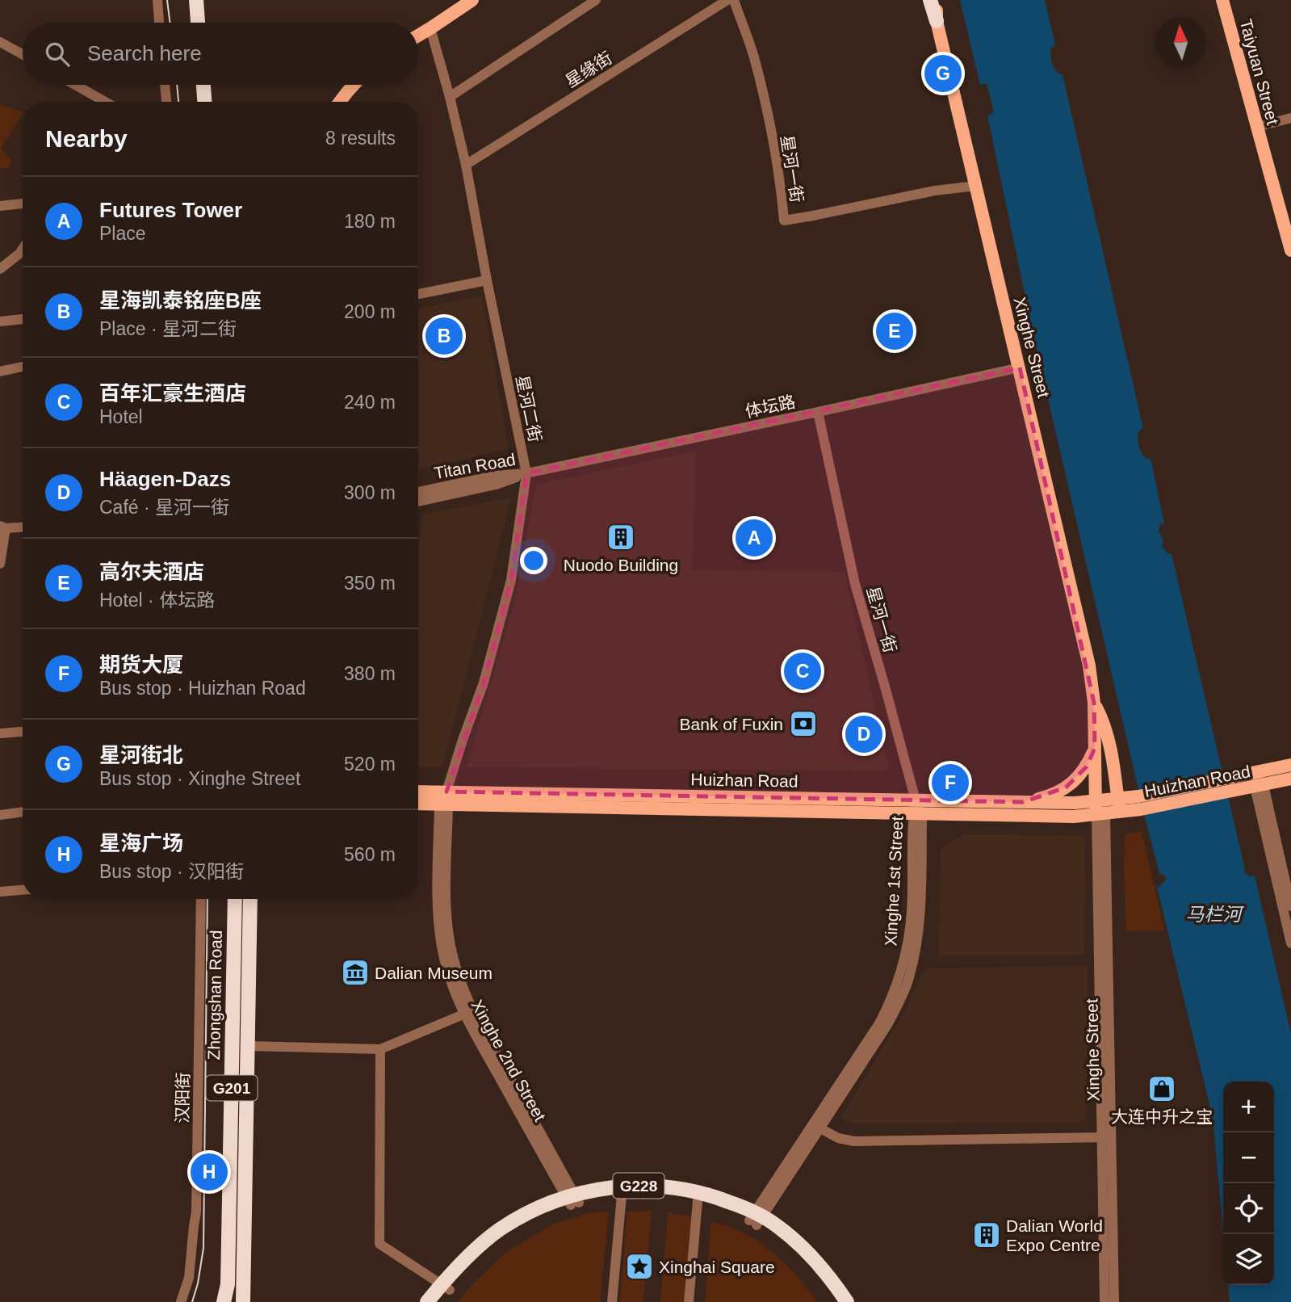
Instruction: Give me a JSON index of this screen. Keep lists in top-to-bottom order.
{
  "streets": {
    "highway": ["Zhongshan Road", "G201", "G228"],
    "main road": ["Taiyuan Street", "Xinghe Street", "Huizhan Road"],
    "street": [
      "星缘街",
      "星河一街",
      "体坛路",
      "星河二街",
      "Titan Road",
      "Xinghe 1st Street",
      "Xinghe 2nd Street",
      "汉阳街"
    ]
  },
  "crossings": [
    ["星缘街", "星河二街"],
    ["星河一街", "Xinghe Street"],
    ["星河一街", "体坛路"],
    ["星河一街", "Huizhan Road"],
    ["星河一街", "Xinghe 1st Street"],
    ["Xinghe Street", "体坛路"],
    ["Xinghe Street", "Huizhan Road"],
    ["体坛路", "星河二街"],
    ["体坛路", "Titan Road"],
    ["星河二街", "Titan Road"],
    ["星河二街", "Huizhan Road"],
    ["星河二街", "Xinghe 2nd Street"],
    ["Huizhan Road", "Xinghe 1st Street"],
    ["Huizhan Road", "Xinghe 2nd Street"],
    ["Xinghe 1st Street", "G228"],
    ["Xinghe 2nd Street", "G228"]
  ],
  "water": ["马栏河"],
  "places": {
    "building": ["Nuodo Building", "Dalian World Expo Centre"],
    "bank": ["Bank of Fuxin"],
    "museum": ["Dalian Museum"],
    "shop": ["大连中升之宝"],
    "place": ["Xinghai Square"]
  },
  "north": "top",
  "page": {
    "search": "Search here",
    "pins": [
      "G",
      "E",
      "B",
      "A",
      "C",
      "D",
      "F",
      "H"
    ],
    "heading": ["Nearby", "8 results"],
    "list": [
      {
        "mark": "A",
        "name": "Futures Tower",
        "note": "Place",
        "value": "180 m"
      },
      {
        "mark": "B",
        "name": "星海凯泰铭座B座",
        "note": "Place · 星河二街",
        "value": "200 m"
      },
      {
        "mark": "C",
        "name": "百年汇豪生酒店",
        "note": "Hotel",
        "value": "240 m"
      },
      {
        "mark": "D",
        "name": "Häagen-Dazs",
        "note": "Café · 星河一街",
        "value": "300 m"
      },
      {
        "mark": "E",
        "name": "高尔夫酒店",
        "note": "Hotel · 体坛路",
        "value": "350 m"
      },
      {
        "mark": "F",
        "name": "期货大厦",
        "note": "Bus stop · Huizhan Road",
        "value": "380 m"
      },
      {
        "mark": "G",
        "name": "星河街北",
        "note": "Bus stop · Xinghe Street",
        "value": "520 m"
      },
      {
        "mark": "H",
        "name": "星海广场",
        "note": "Bus stop · 汉阳街",
        "value": "560 m"
      }
    ],
    "map_buttons": ["+", "−"]
  }
}
